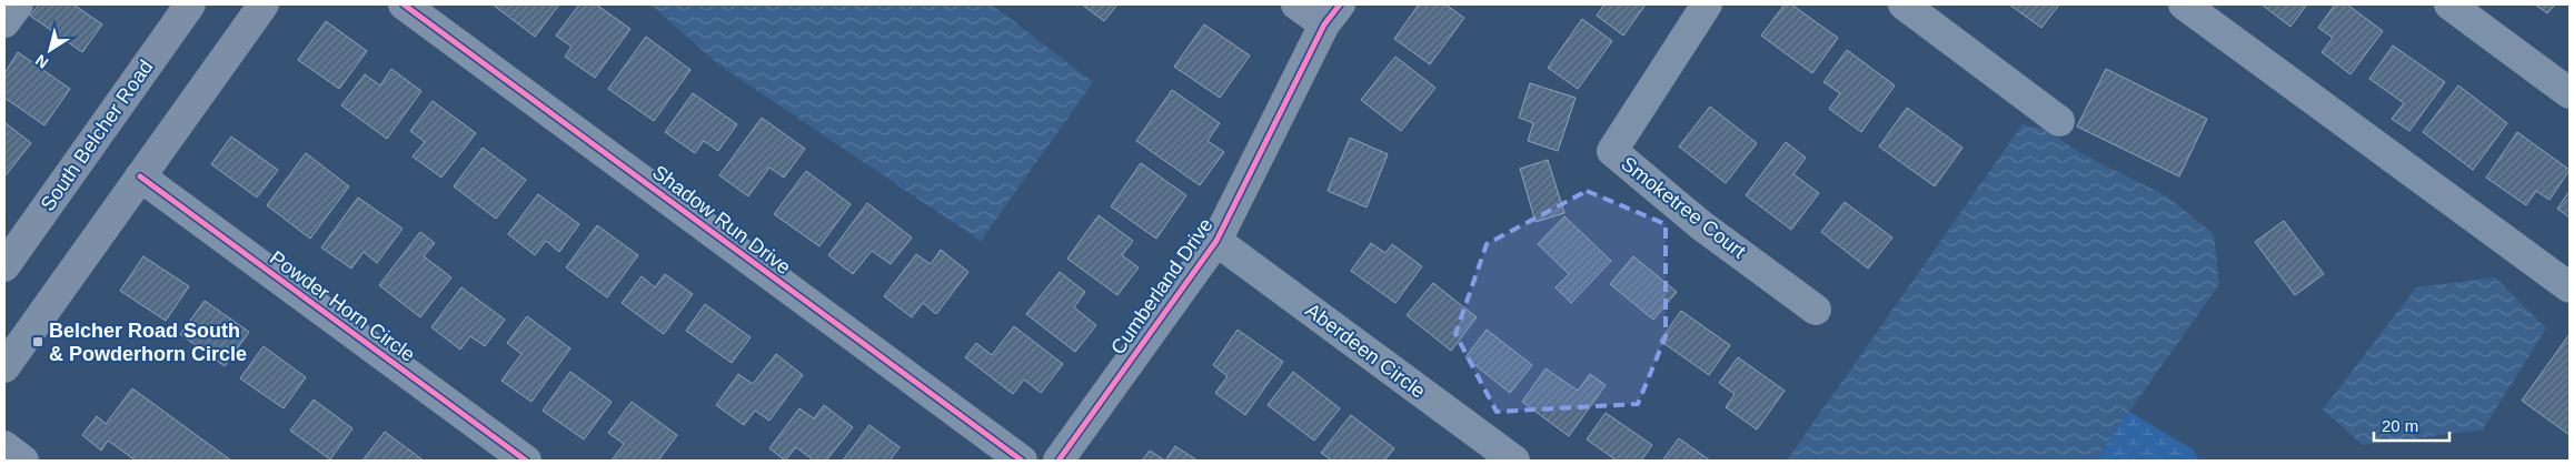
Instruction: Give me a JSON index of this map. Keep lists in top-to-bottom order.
{
  "streets": {
    "main road": ["South Belcher Road"],
    "street": [
      "Smoketree Court",
      "Shadow Run Drive",
      "Cumberland Drive",
      "Powder Horn Circle",
      "Aberdeen Circle"
    ]
  },
  "crossings": [
    ["Cumberland Drive", "Aberdeen Circle"]
  ],
  "places": {
    "transit": ["Belcher Road South & Powderhorn Circle"]
  },
  "scale_bar": "20 m",
  "north": "bottom left"
}
